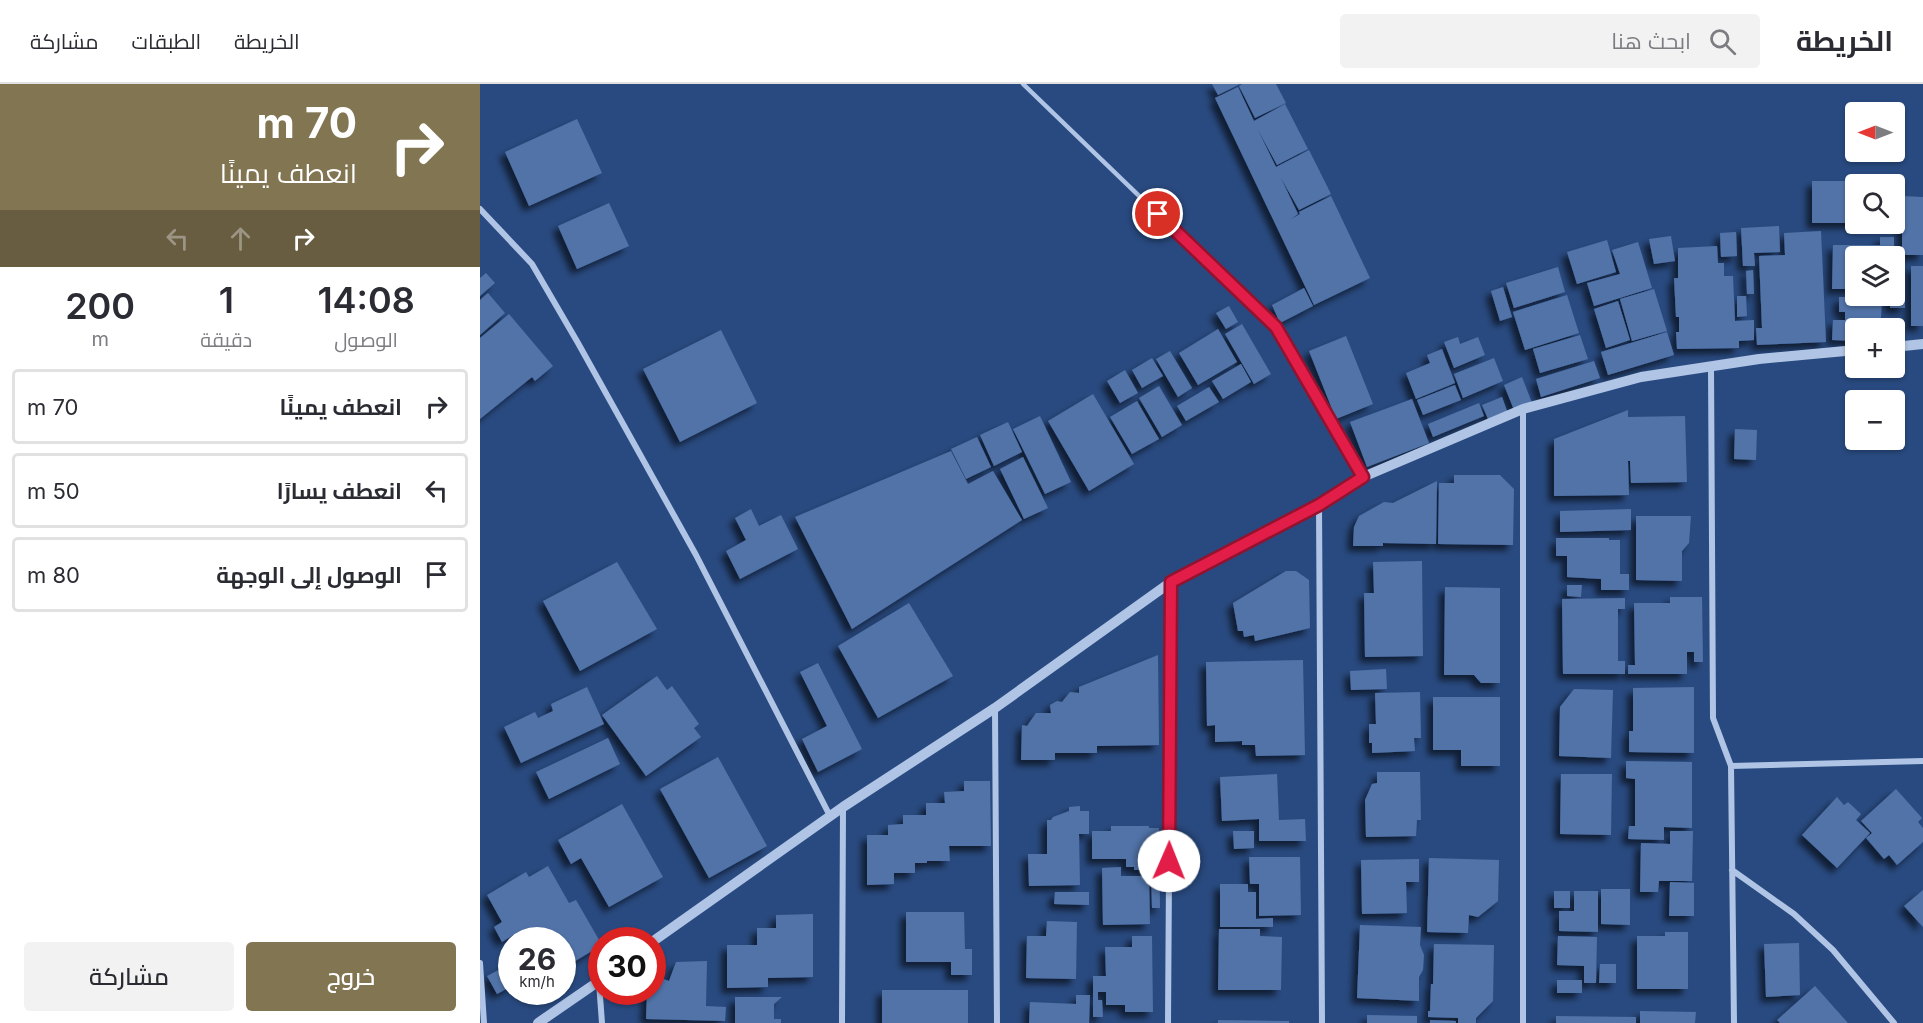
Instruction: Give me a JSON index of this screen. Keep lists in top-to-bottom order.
{
  "north": "left",
  "page": {
    "header": "الخريطة",
    "search": "ابحث هنا",
    "nav": ["الخريطة", "الطبقات", "مشاركة"],
    "turn": ["70 m", "انعطف يمينًا"],
    "map_buttons": ["+", "−"],
    "eta": [
      "14:08",
      "الوصول",
      "1",
      "دقيقة",
      "200",
      "m"
    ],
    "list": [
      {
        "name": "انعطف يمينًا",
        "value": "70 m"
      },
      {
        "name": "انعطف يسارًا",
        "value": "50 m"
      },
      {
        "name": "الوصول إلى الوجهة",
        "value": "80 m"
      }
    ],
    "speed": "26 km/h",
    "limit": "30",
    "buttons": ["خروج", "مشاركة"]
  }
}
